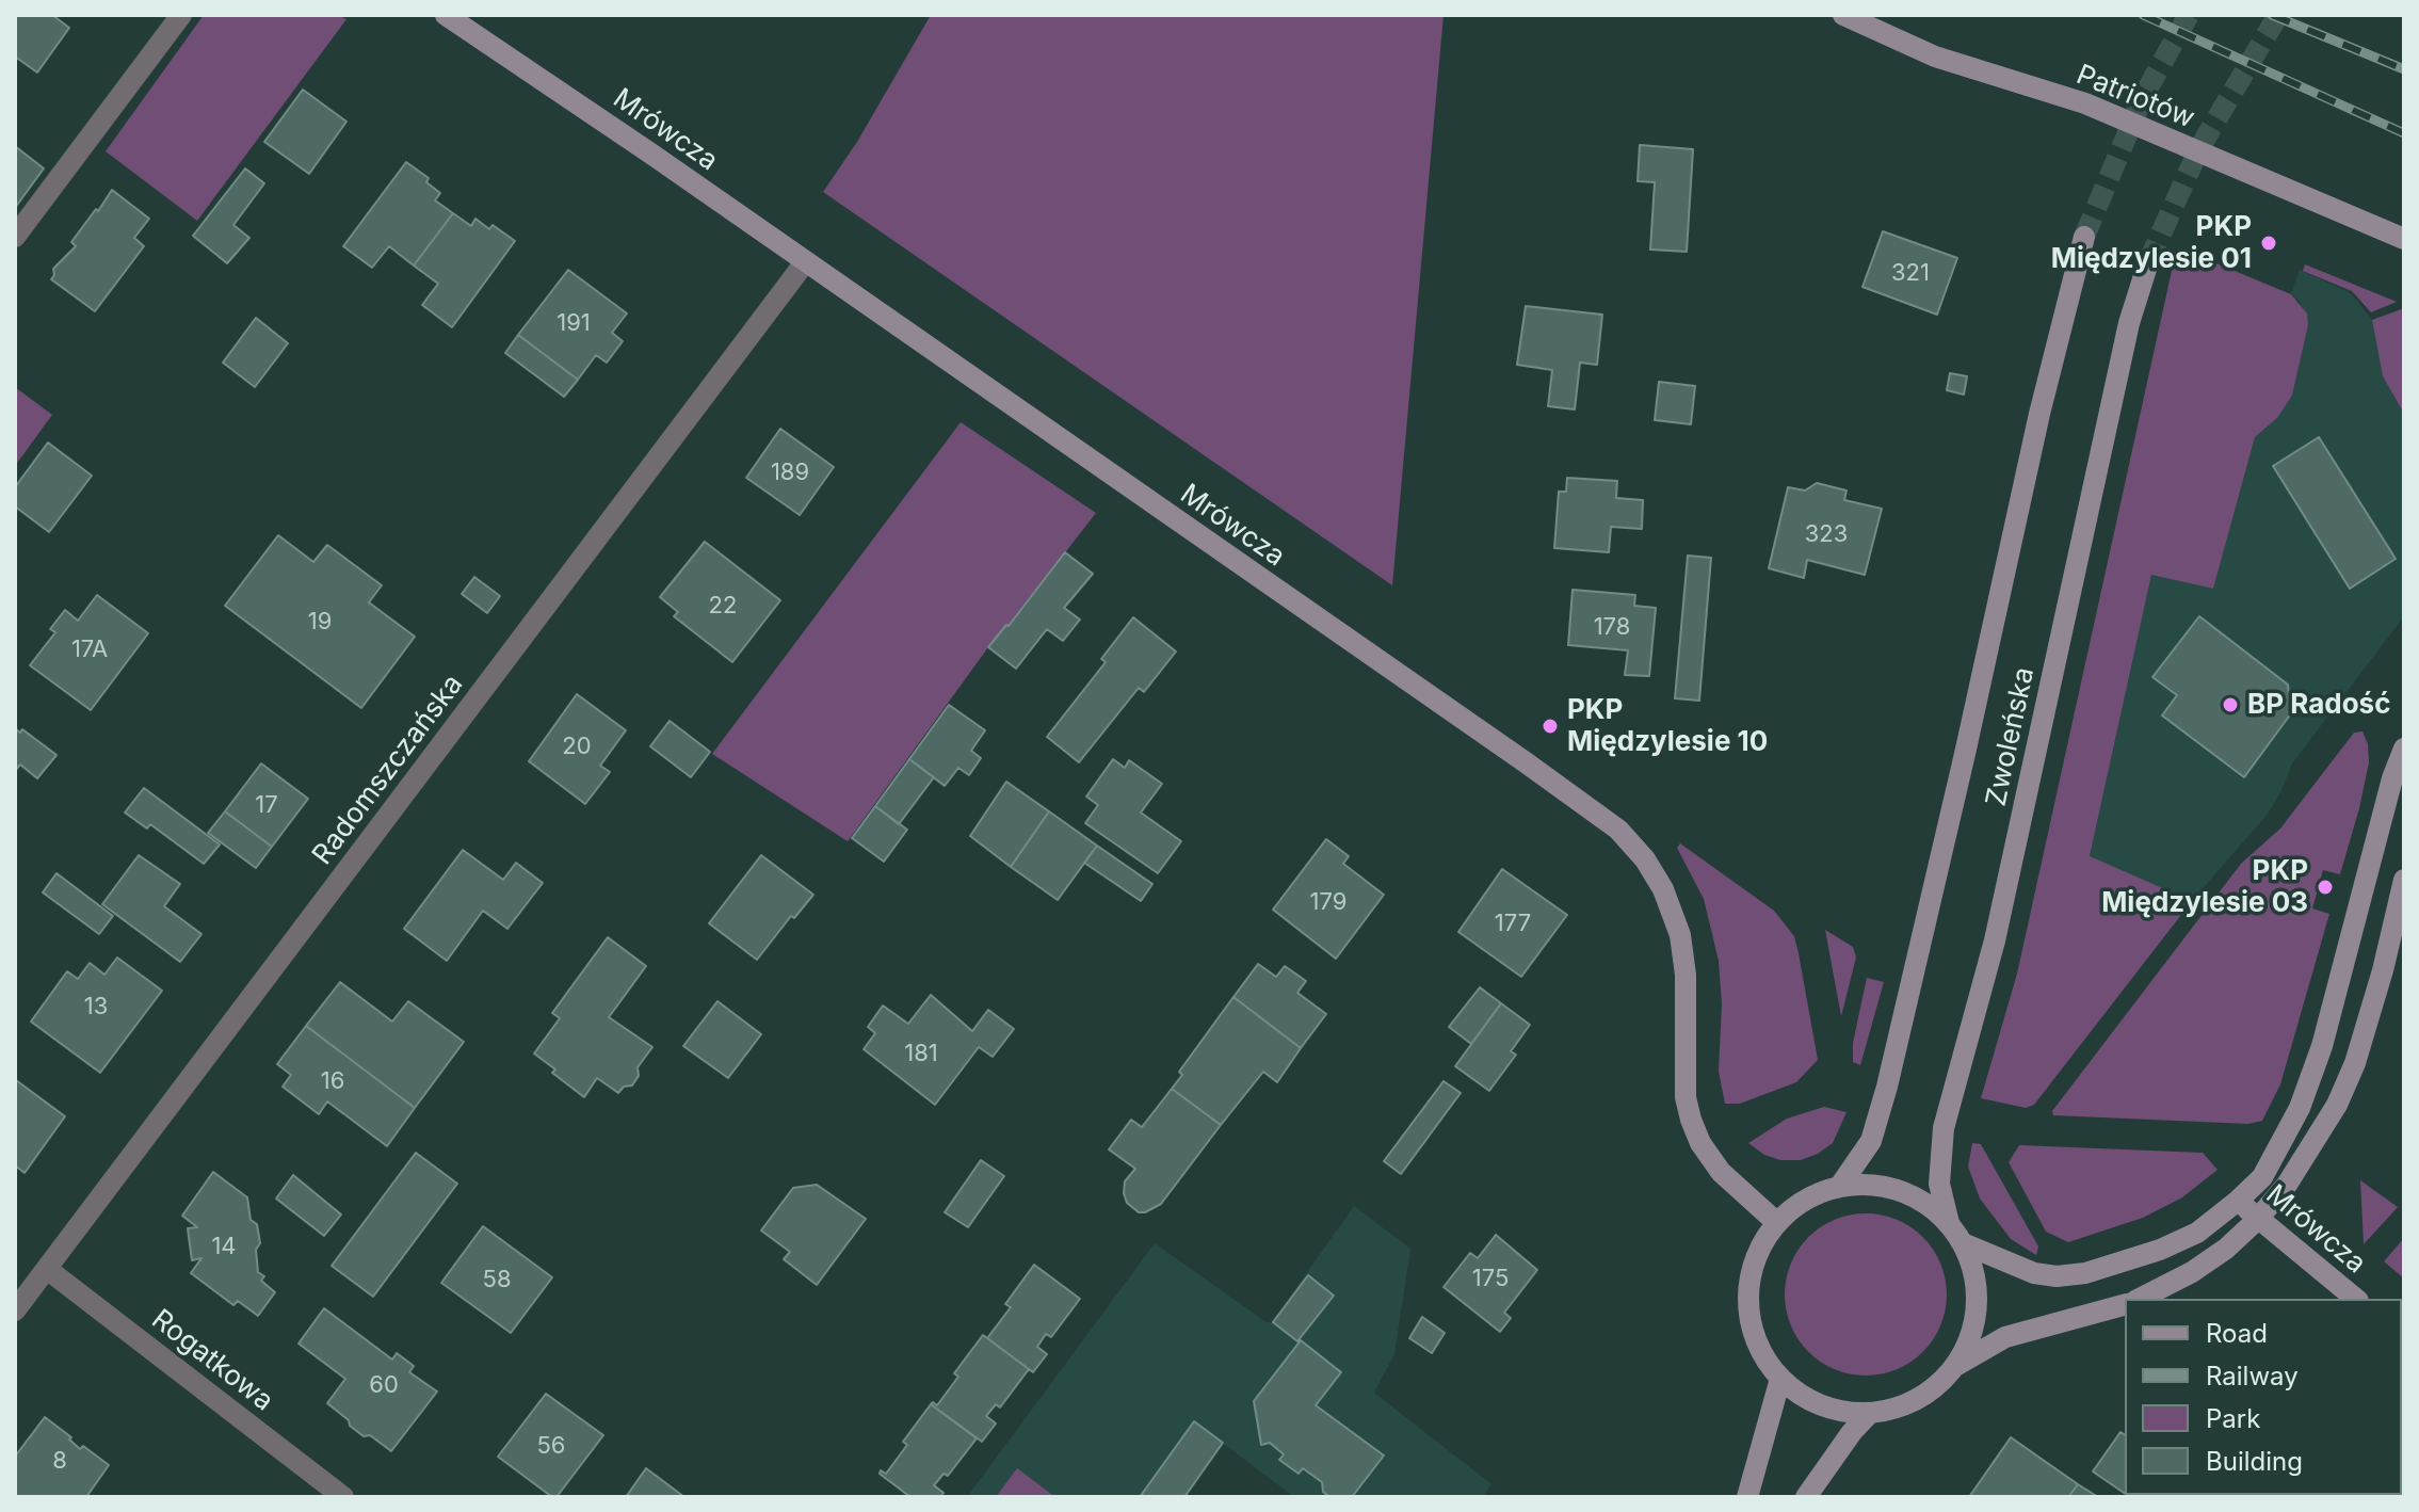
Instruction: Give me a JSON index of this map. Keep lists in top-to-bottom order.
{
  "streets": {
    "street": [
      "Patriotów",
      "Mrówcza",
      "Zwoleńska",
      "Radomszczańska",
      "Rogatkowa"
    ]
  },
  "crossings": [
    ["Mrówcza", "Zwoleńska"],
    ["Mrówcza", "Radomszczańska"],
    ["Radomszczańska", "Rogatkowa"]
  ],
  "places": [
    "PKP Międzylesie 01",
    "BP Radość",
    "PKP Międzylesie 10",
    "PKP Międzylesie 03"
  ],
  "house_numbers": [
    "321",
    "191",
    "189",
    "323",
    "22",
    "19",
    "178",
    "17A",
    "20",
    "17",
    "179",
    "177",
    "13",
    "181",
    "16",
    "14",
    "175",
    "58",
    "60",
    "56",
    "8"
  ],
  "legend": [
    "Road",
    "Railway",
    "Park",
    "Building"
  ]
}
